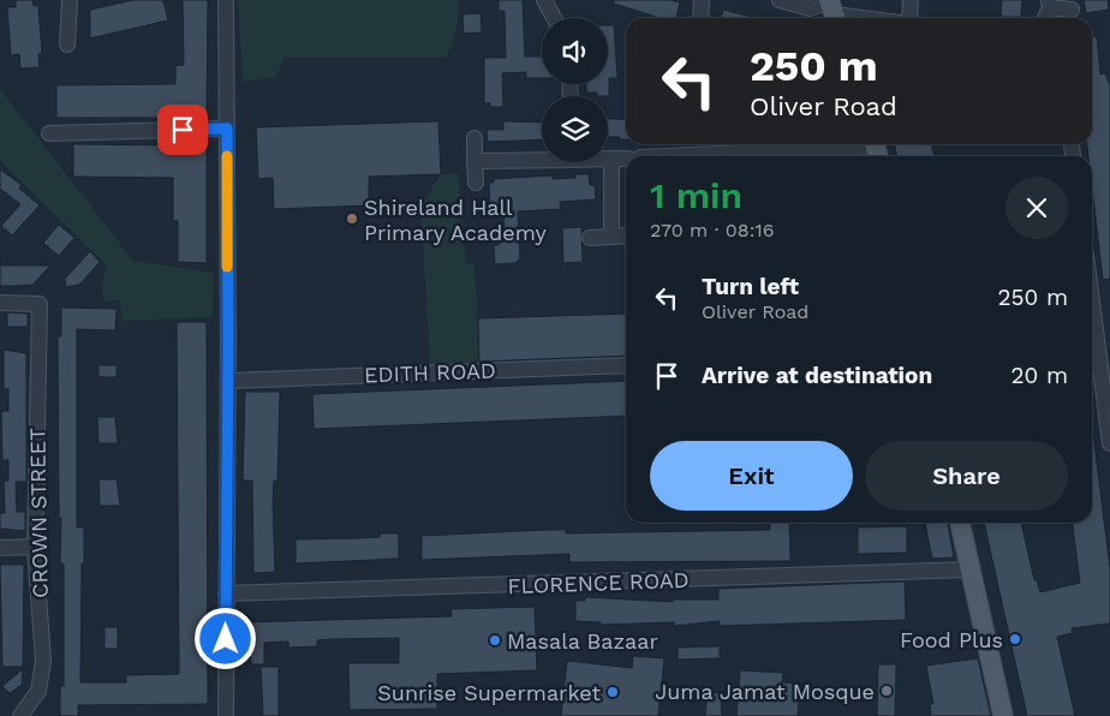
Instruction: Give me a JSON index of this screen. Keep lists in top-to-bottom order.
{
  "streets": {
    "street": ["EDITH ROAD", "CROWN STREET", "FLORENCE ROAD"]
  },
  "places": [
    "Shireland Hall Primary Academy",
    "Food Plus",
    "Masala Bazaar",
    "Juma Jamat Mosque",
    "Sunrise Supermarket"
  ],
  "page": {
    "turn": ["250 m", "Oliver Road"],
    "heading": ["1 min", "270 m · 08:16"],
    "list": [
      {
        "name": "Turn left",
        "note": "Oliver Road",
        "value": "250 m"
      },
      {
        "name": "Arrive at destination",
        "value": "20 m"
      }
    ],
    "buttons": ["Exit", "Share"]
  }
}
